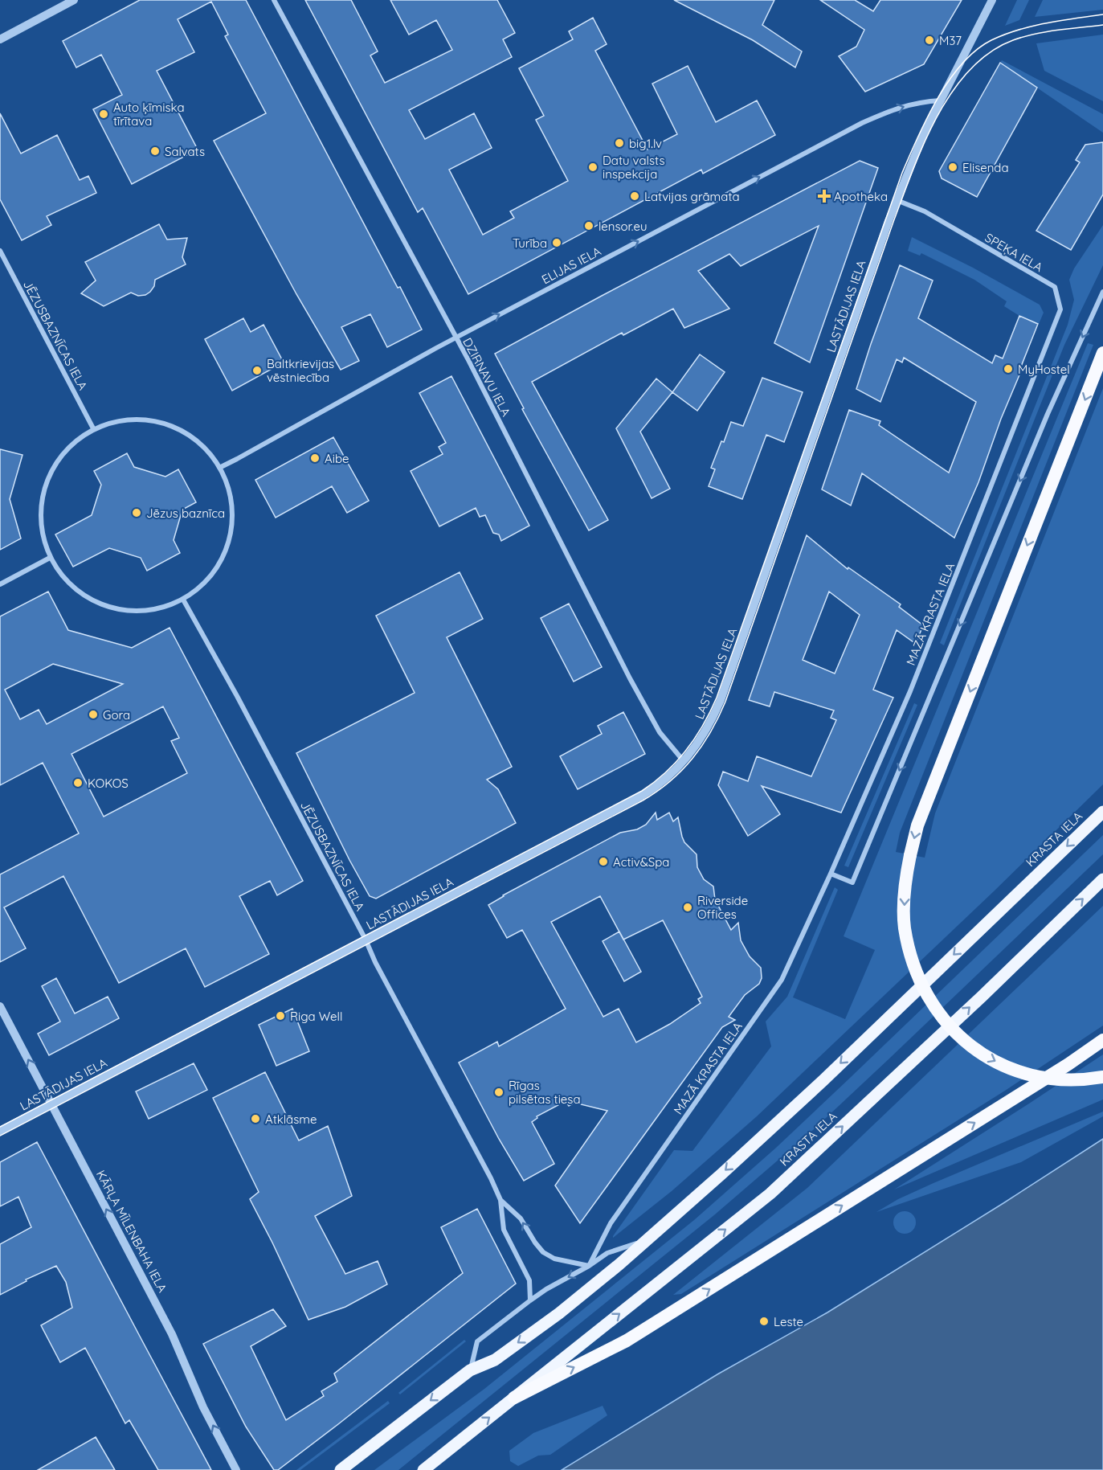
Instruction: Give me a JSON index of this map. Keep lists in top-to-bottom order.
{
  "streets": {
    "main road": ["KRASTA IELA"],
    "street": [
      "SPEĶA IELA",
      "ELIJAS IELA",
      "LASTĀDIJAS IELA",
      "JĒZUSBAZNĪCAS IELA",
      "DZIRNAVU IELA",
      "MAZĀ KRASTA IELA",
      "KĀRĻA MĪLENBAHA IELA"
    ]
  },
  "crossings": [
    ["SPEĶA IELA", "LASTĀDIJAS IELA"],
    ["SPEĶA IELA", "MAZĀ KRASTA IELA"],
    ["ELIJAS IELA", "LASTĀDIJAS IELA"],
    ["ELIJAS IELA", "DZIRNAVU IELA"],
    ["LASTĀDIJAS IELA", "JĒZUSBAZNĪCAS IELA"],
    ["LASTĀDIJAS IELA", "DZIRNAVU IELA"],
    ["LASTĀDIJAS IELA", "KĀRĻA MĪLENBAHA IELA"],
    ["JĒZUSBAZNĪCAS IELA", "MAZĀ KRASTA IELA"],
    ["JĒZUSBAZNĪCAS IELA", "KRASTA IELA"],
    ["MAZĀ KRASTA IELA", "KRASTA IELA"]
  ],
  "one_way": ["ELIJAS IELA", "KĀRĻA MĪLENBAHA IELA"],
  "places": {
    "other": [
      "M37",
      "Auto ķīmiska tīrītava",
      "big1.lv",
      "Salvats",
      "Datu valsts inspekcija",
      "Elisenda",
      "Latvijas grāmata",
      "lensor.eu",
      "Turība",
      "MyHostel",
      "Baltkrievijas vēstniecība",
      "Aibe",
      "Jēzus baznīca",
      "Gora",
      "KOKOS",
      "Activ&Spa",
      "Riverside Offices",
      "Riga Well",
      "Rīgas pilsētas tiesa",
      "Atklāsme",
      "Leste"
    ],
    "health": ["Apotheka"]
  }
}
